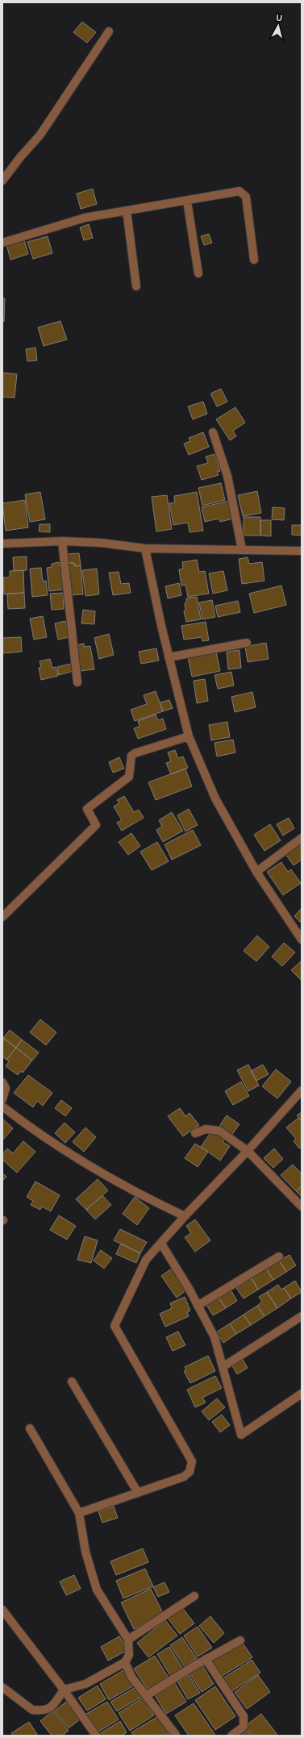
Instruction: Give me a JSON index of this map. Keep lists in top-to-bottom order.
{
  "north": "top"
}
